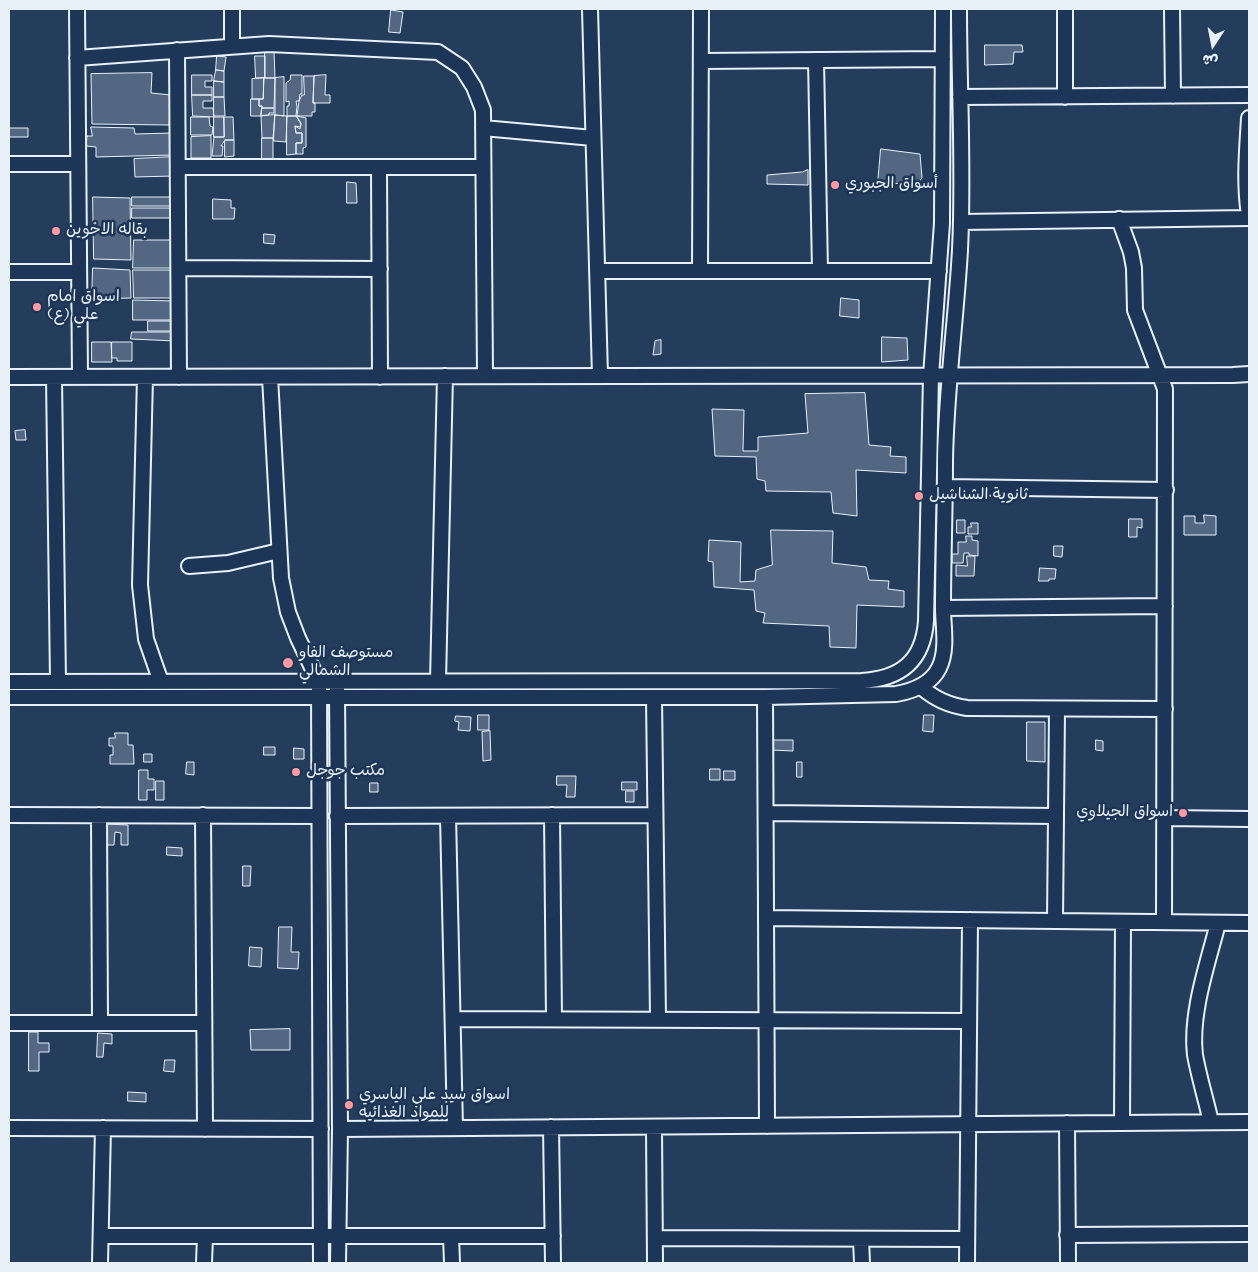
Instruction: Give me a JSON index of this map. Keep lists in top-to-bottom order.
{
  "places": [
    "أسواق الجبوري",
    "بقاله الاخوين",
    "اسواق امام علي (ع)",
    "ثانوية الشناشيل",
    "مستوصف الفاو الشمالي",
    "مكتب جوجل",
    "اسواق الجيلاوي",
    "اسواق سيد علي الياسري للمواد الغذائيه"
  ],
  "north": "bottom"
}
